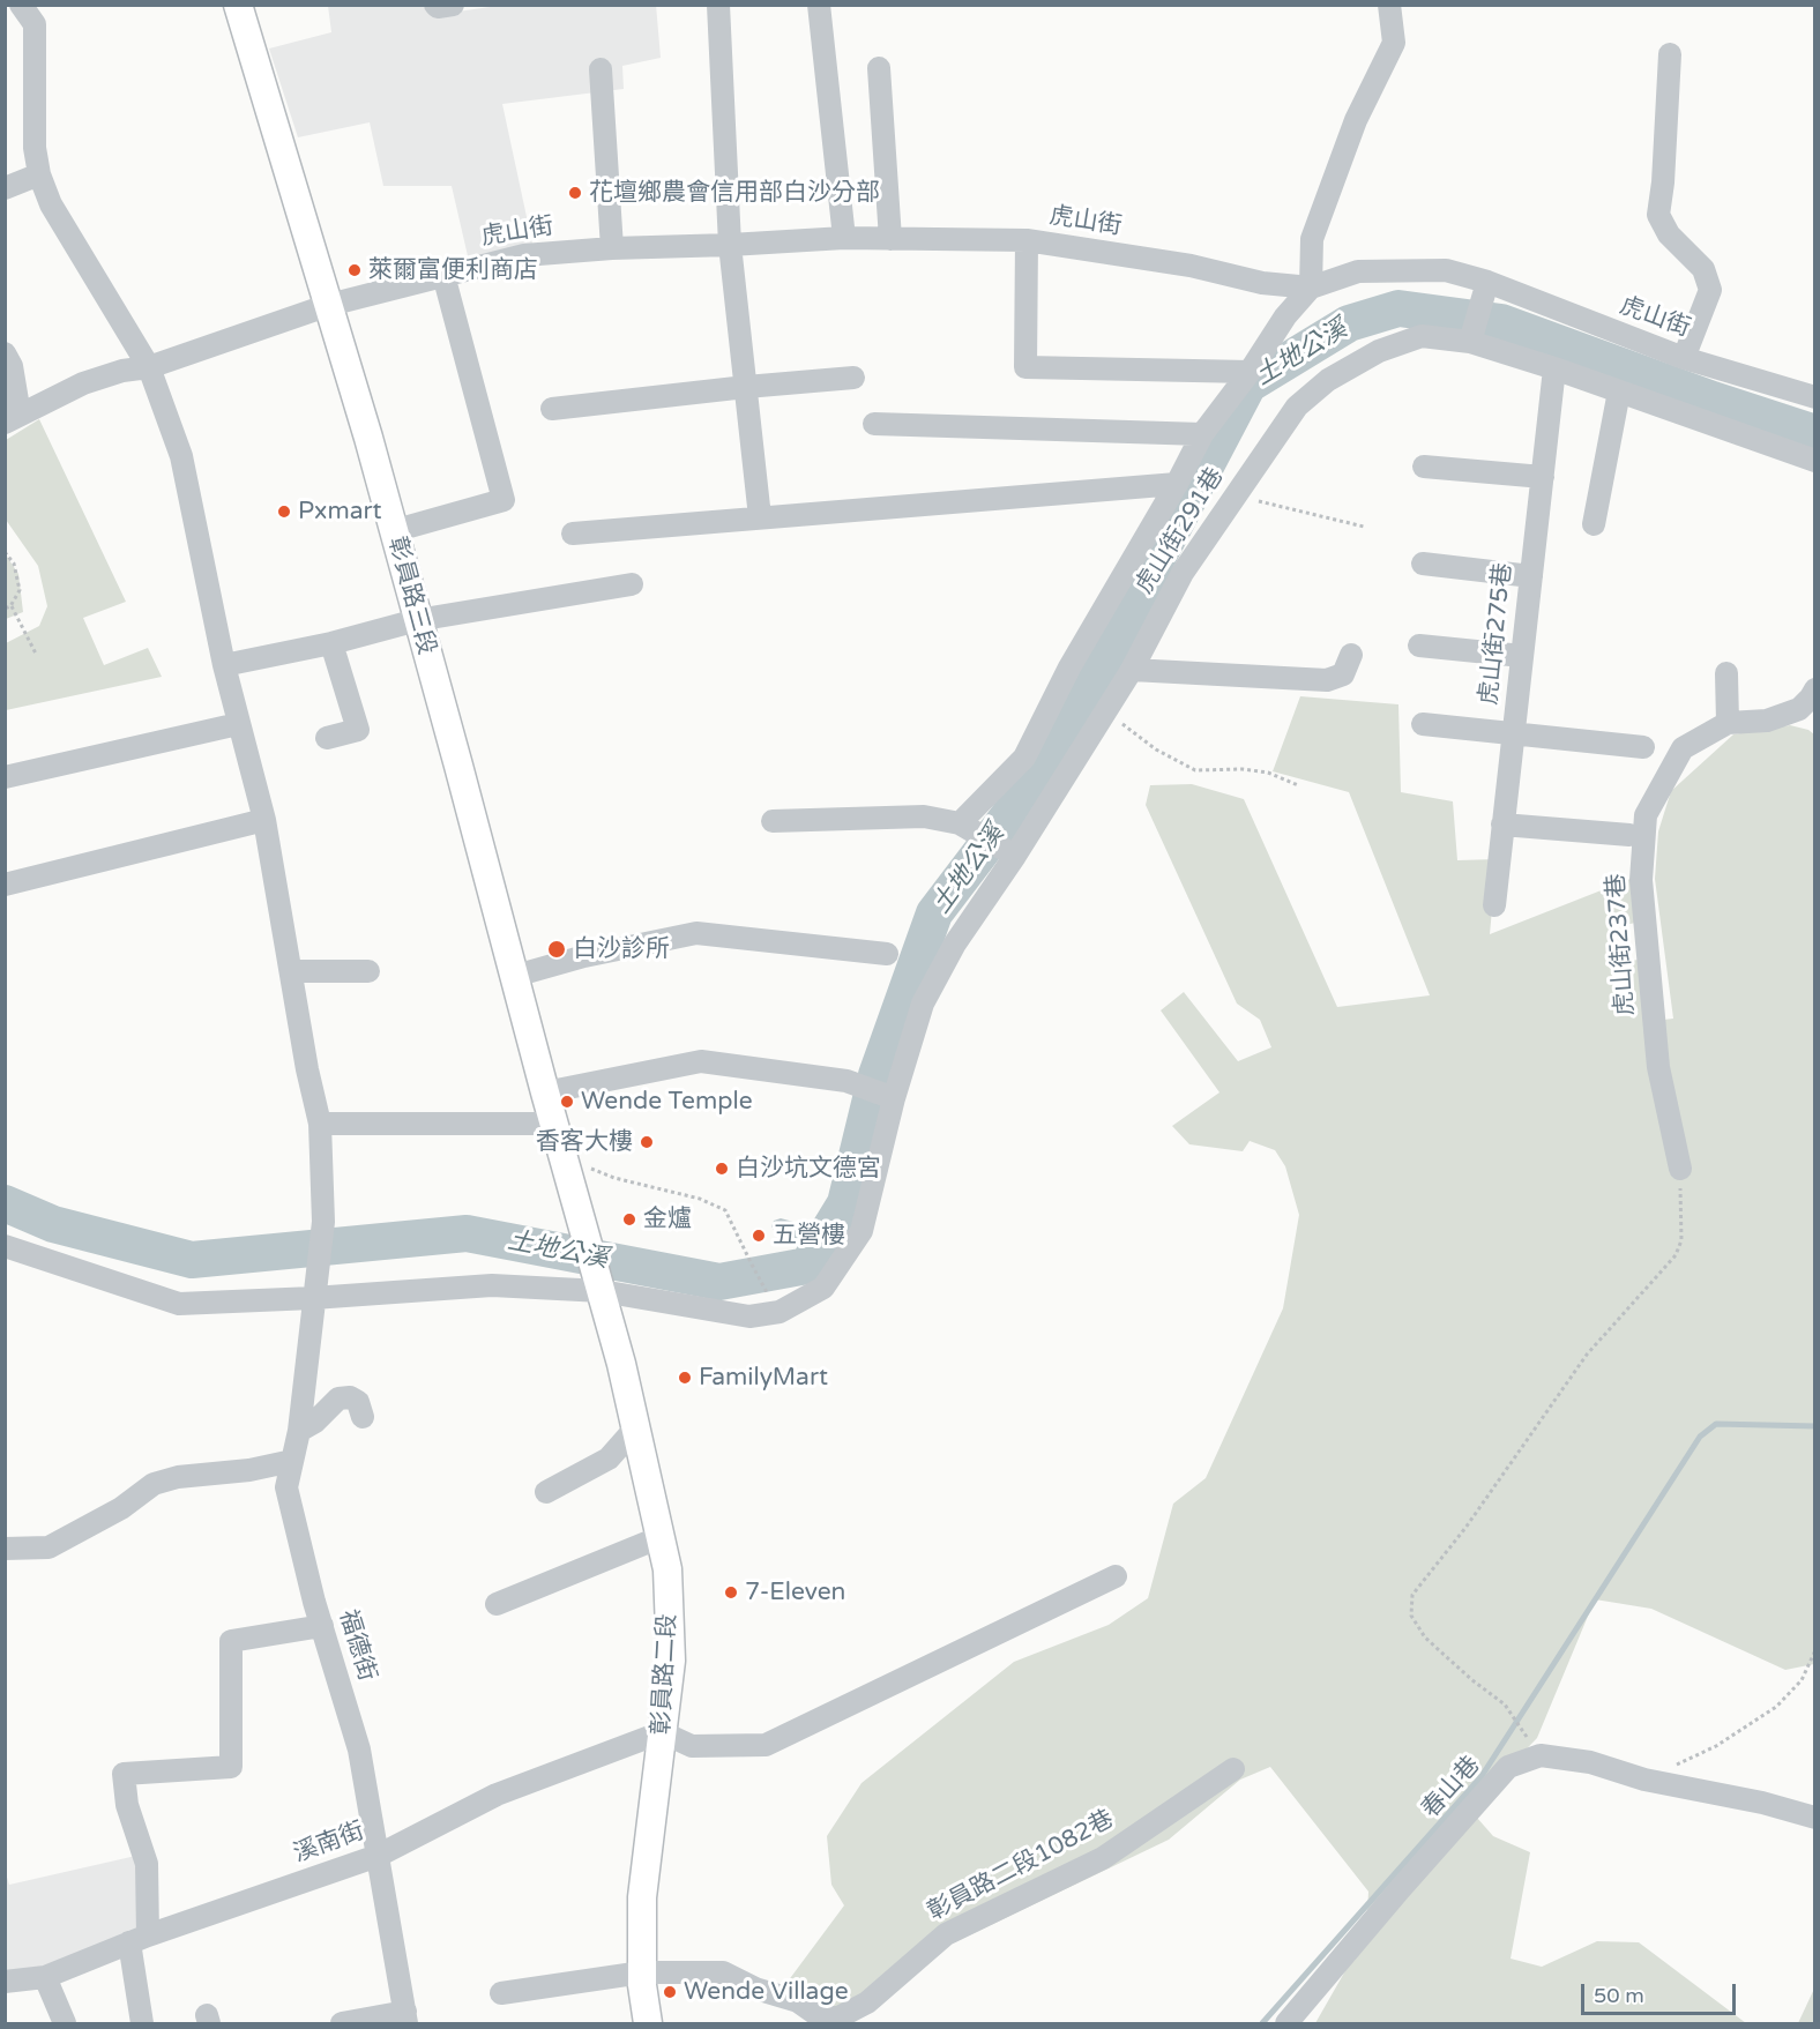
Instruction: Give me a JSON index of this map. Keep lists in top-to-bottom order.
{
  "streets": {
    "main road": ["彰員路三段", "彰員路二段"],
    "street": [
      "虎山街",
      "虎山街291巷",
      "虎山街275巷",
      "虎山街237巷",
      "福德街",
      "春山巷",
      "溪南街",
      "彰員路二段1082巷"
    ]
  },
  "crossings": [
    ["虎山街", "彰員路三段"],
    ["虎山街", "福德街"],
    ["虎山街291巷", "彰員路三段"],
    ["虎山街291巷", "虎山街275巷"],
    ["虎山街291巷", "福德街"],
    ["虎山街291巷", "彰員路二段"],
    ["彰員路三段", "彰員路二段"],
    ["福德街", "溪南街"],
    ["彰員路二段", "溪南街"],
    ["彰員路二段", "彰員路二段1082巷"]
  ],
  "water": ["土地公溪"],
  "places": [
    "花壇鄉農會信用部白沙分部",
    "萊爾富便利商店",
    "Pxmart",
    "白沙診所",
    "Wende Temple",
    "香客大樓",
    "白沙坑文德宮",
    "金爐",
    "五營樓",
    "FamilyMart",
    "7-Eleven",
    "Wende Village"
  ],
  "scale_bar": "50 m"
}
